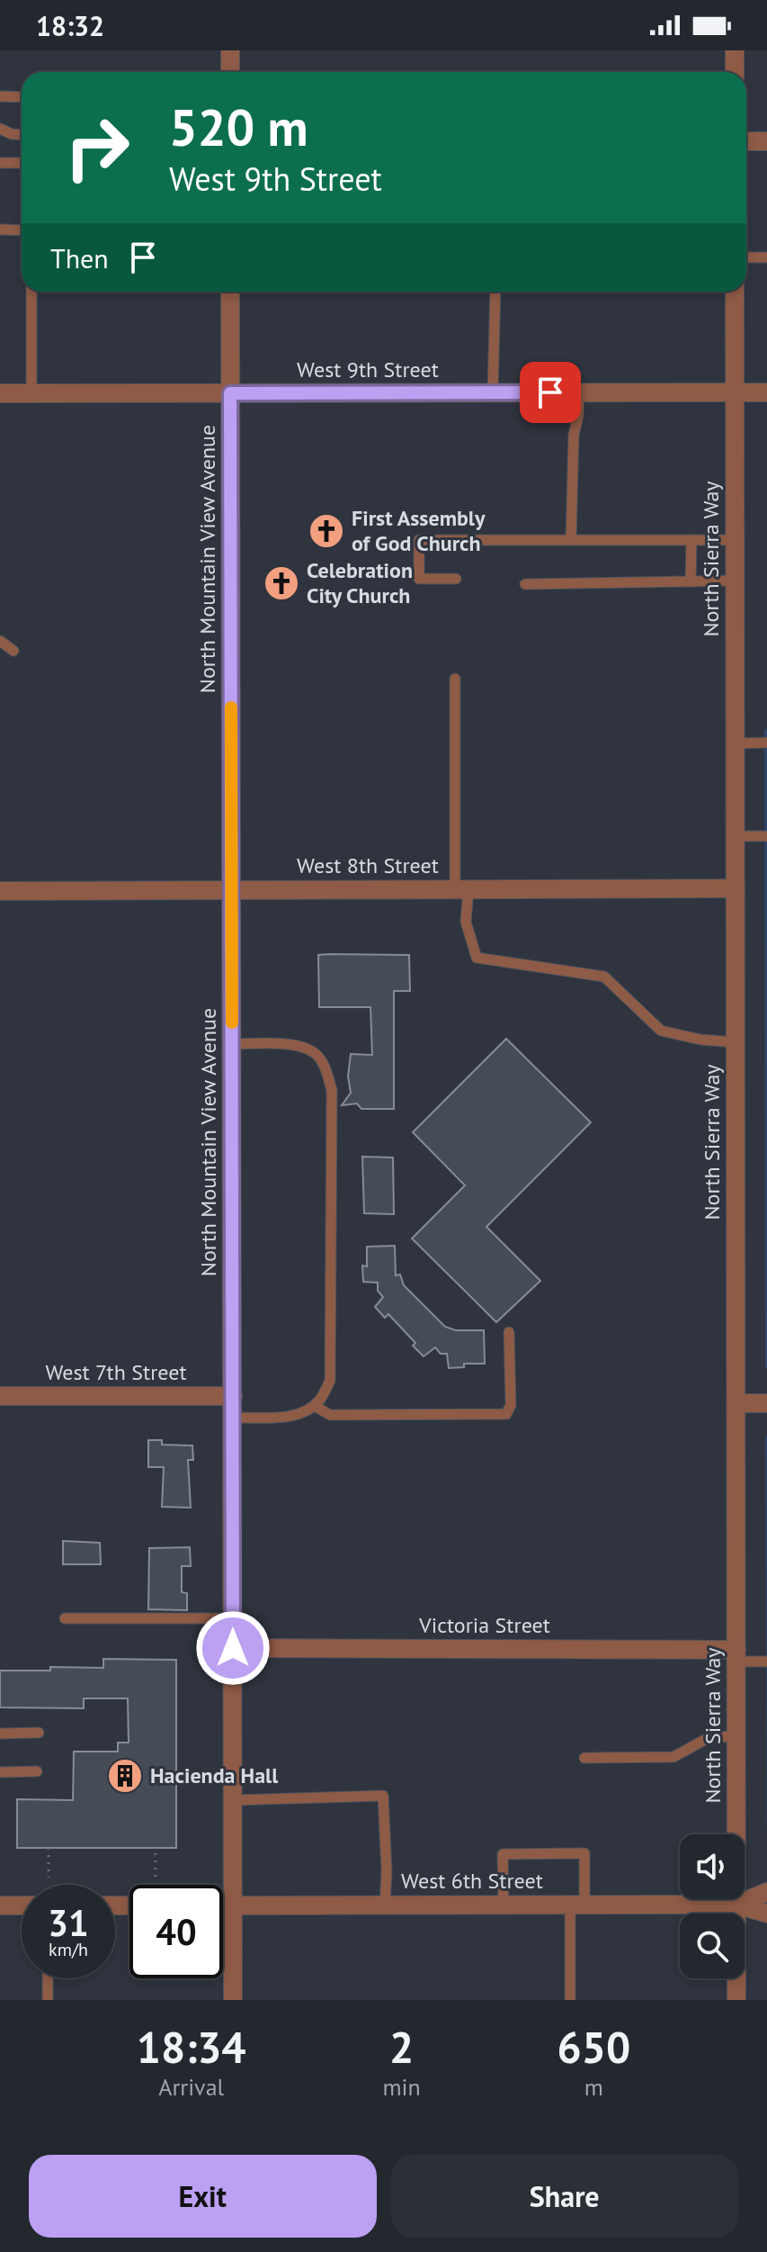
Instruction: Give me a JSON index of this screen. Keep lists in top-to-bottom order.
{
  "streets": {
    "street": [
      "West 9th Street",
      "North Mountain View Avenue",
      "North Sierra Way",
      "West 8th Street",
      "West 7th Street",
      "Victoria Street",
      "West 6th Street"
    ]
  },
  "crossings": [
    ["West 9th Street", "North Mountain View Avenue"],
    ["West 9th Street", "North Sierra Way"],
    ["North Mountain View Avenue", "West 8th Street"],
    ["North Mountain View Avenue", "West 7th Street"],
    ["North Mountain View Avenue", "Victoria Street"],
    ["North Mountain View Avenue", "West 6th Street"],
    ["North Sierra Way", "West 8th Street"],
    ["North Sierra Way", "Victoria Street"],
    ["North Sierra Way", "West 6th Street"]
  ],
  "places": {
    "church": ["First Assembly of God Church", "Celebration City Church"],
    "building": ["Hacienda Hall"]
  },
  "page": {
    "status": "18:32",
    "turn": ["520 m", "West 9th Street"],
    "then": "Then",
    "speed": "31 km/h",
    "limit": "40",
    "eta": [
      "18:34",
      "Arrival",
      "2",
      "min",
      "650",
      "m"
    ],
    "buttons": ["Exit", "Share"]
  }
}
